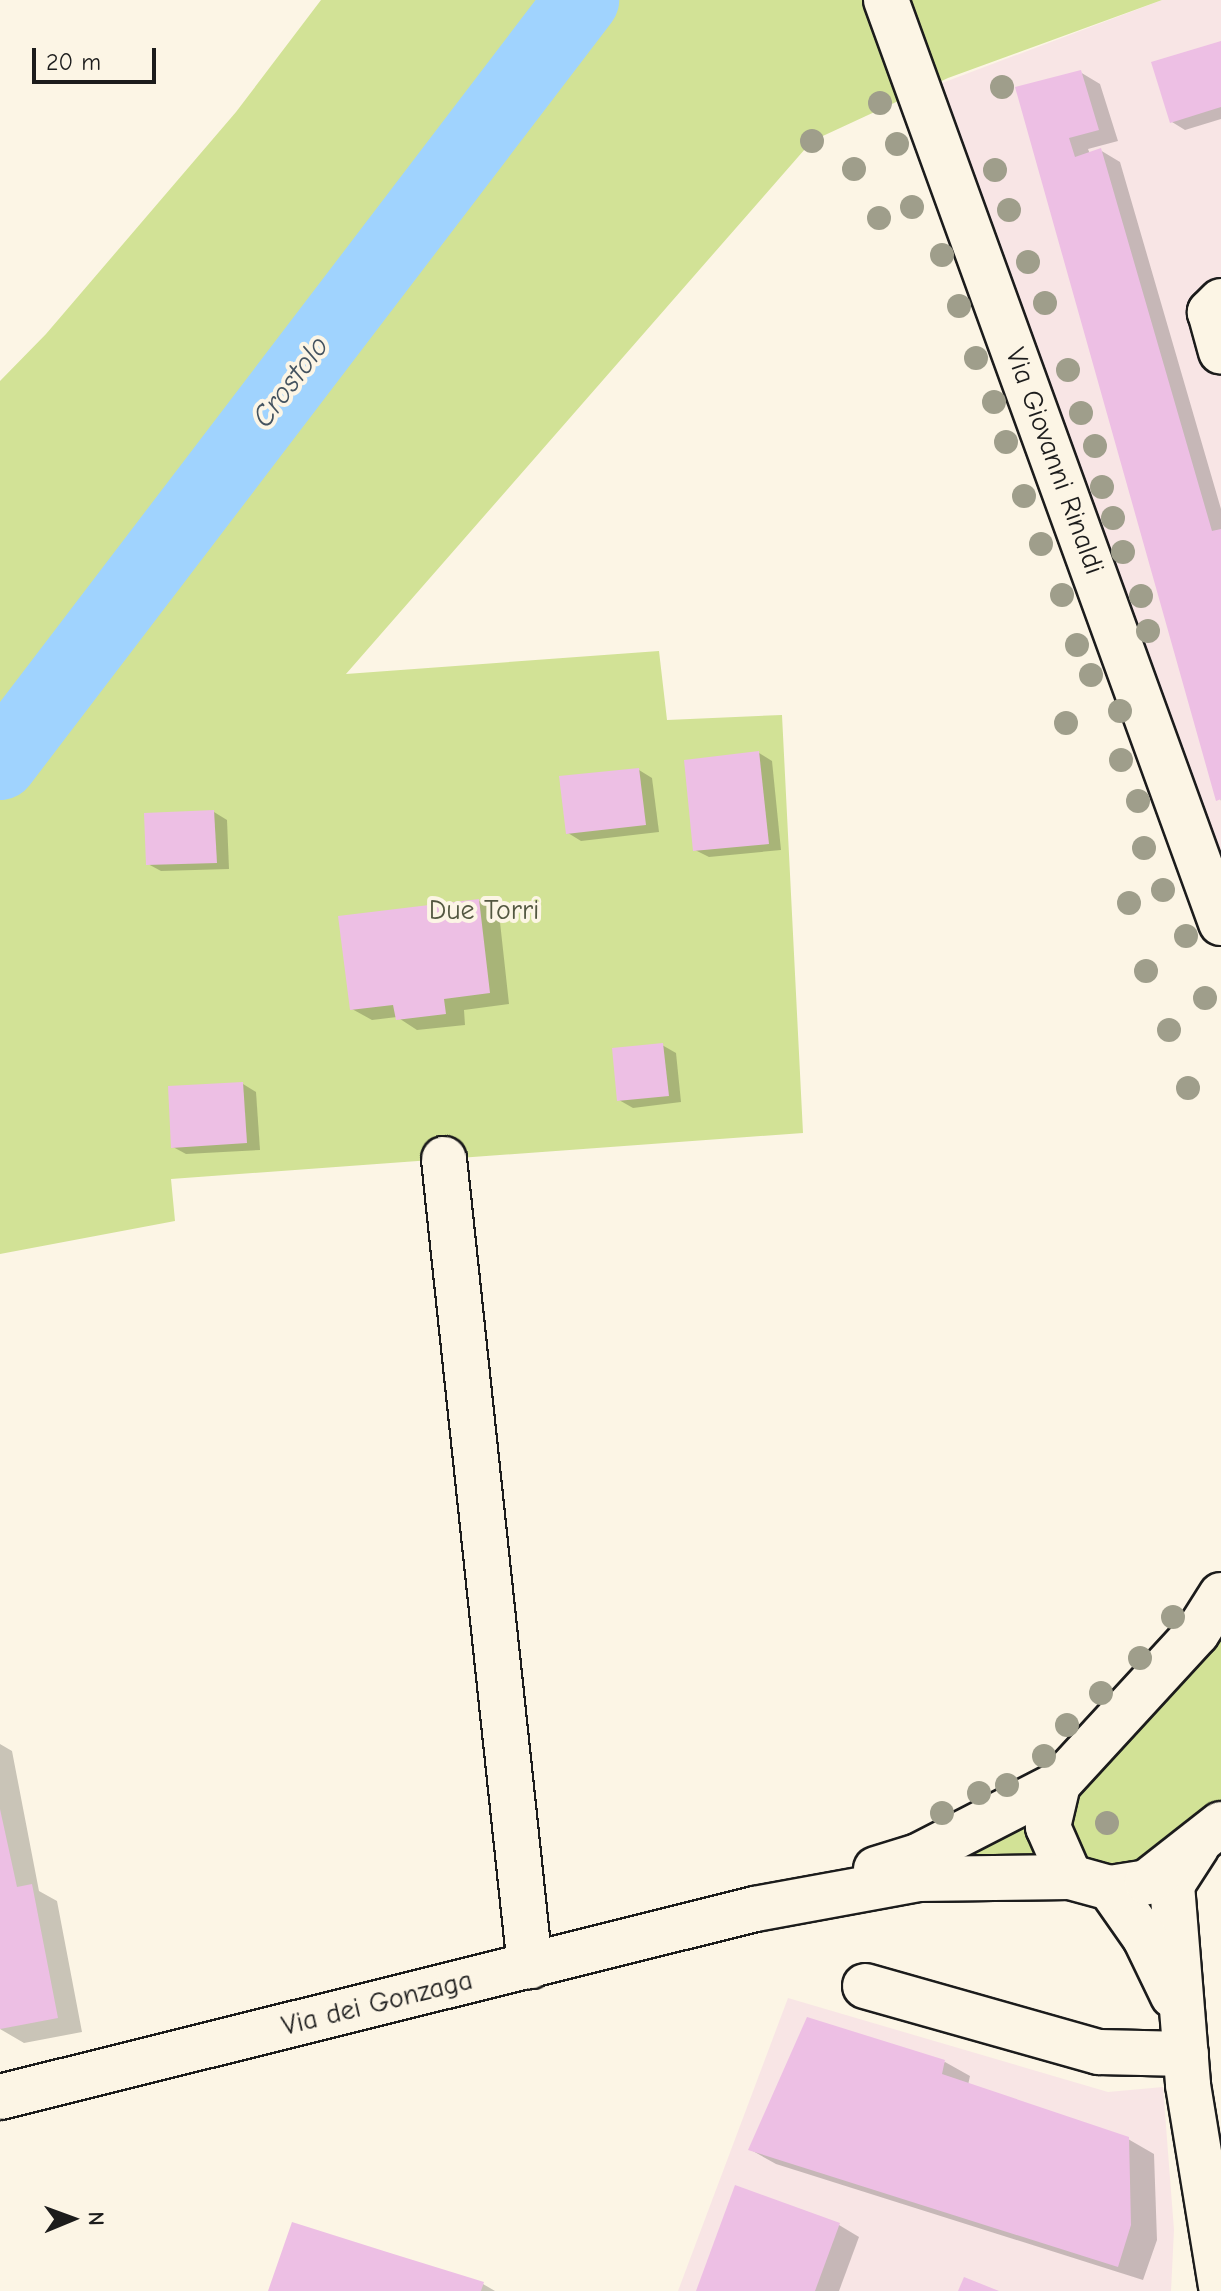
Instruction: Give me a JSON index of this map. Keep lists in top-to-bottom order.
{
  "streets": {
    "street": ["Via Giovanni Rinaldi", "Via dei Gonzaga"]
  },
  "water": ["Crostolo"],
  "parks": ["Due Torri"],
  "scale_bar": "20 m",
  "north": "right"
}
